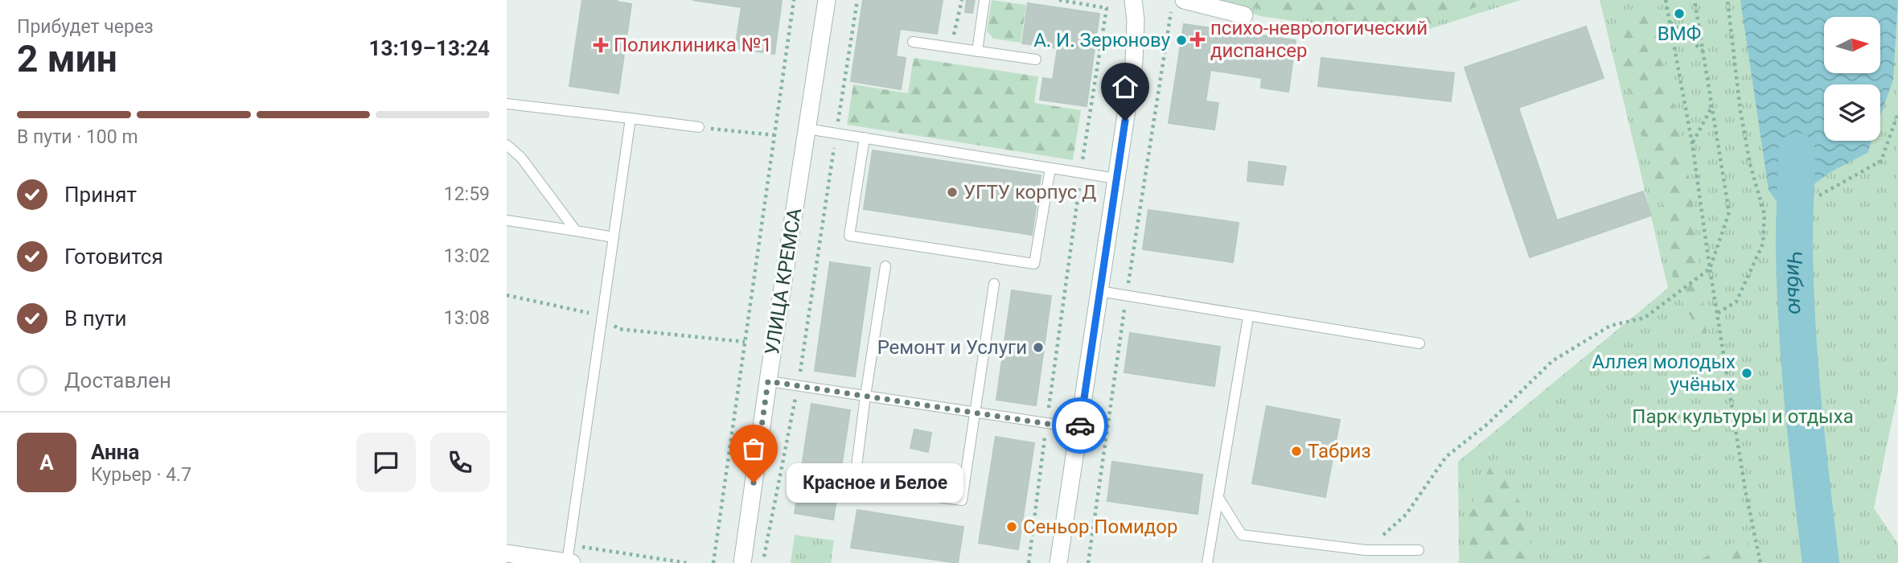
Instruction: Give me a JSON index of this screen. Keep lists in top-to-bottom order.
{
  "streets": {
    "street": ["УЛИЦА КРЕМСА"]
  },
  "water": ["Чибью"],
  "parks": ["Парк культуры и отдыха"],
  "places": {
    "other": [
      "ВМФ",
      "А. И. Зерюнову",
      "УГТУ корпус Д",
      "Ремонт и Услуги",
      "Аллея молодых учёных",
      "Табриз",
      "Красное и Белое",
      "Сеньор Помидор"
    ],
    "health": ["психо-неврологический диспансер", "Поликлиника №1"]
  },
  "north": "right",
  "page": {
    "heading": ["2 мин", "Прибудет через", "13:19–13:24"],
    "panel": ["Анна", "Курьер · 4.7"],
    "bar": "В пути · 100 m",
    "list": [
      ["Принят", "12:59"],
      ["Готовится", "13:02"],
      ["В пути", "13:08"],
      "Доставлен"
    ],
    "round": "А",
    "bubble": "Красное и Белое"
  }
}
